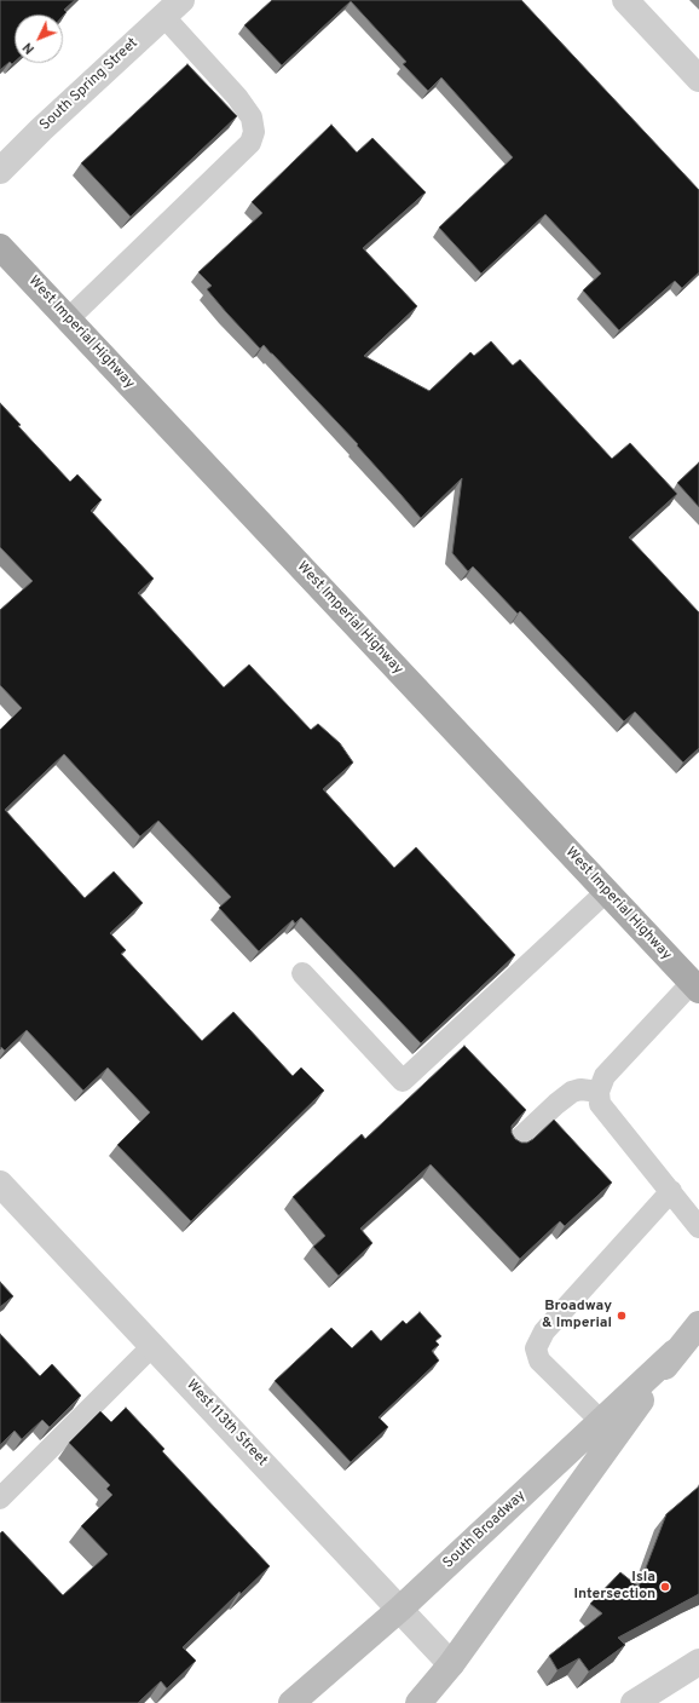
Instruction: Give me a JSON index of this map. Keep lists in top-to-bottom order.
{
  "streets": {
    "main road": ["West Imperial Highway", "South Broadway"],
    "street": ["South Spring Street", "West 113th Street"]
  },
  "crossings": [
    ["West 113th Street", "South Broadway"]
  ],
  "places": ["Broadway & Imperial", "Isla Intersection"],
  "north": "bottom left"
}
